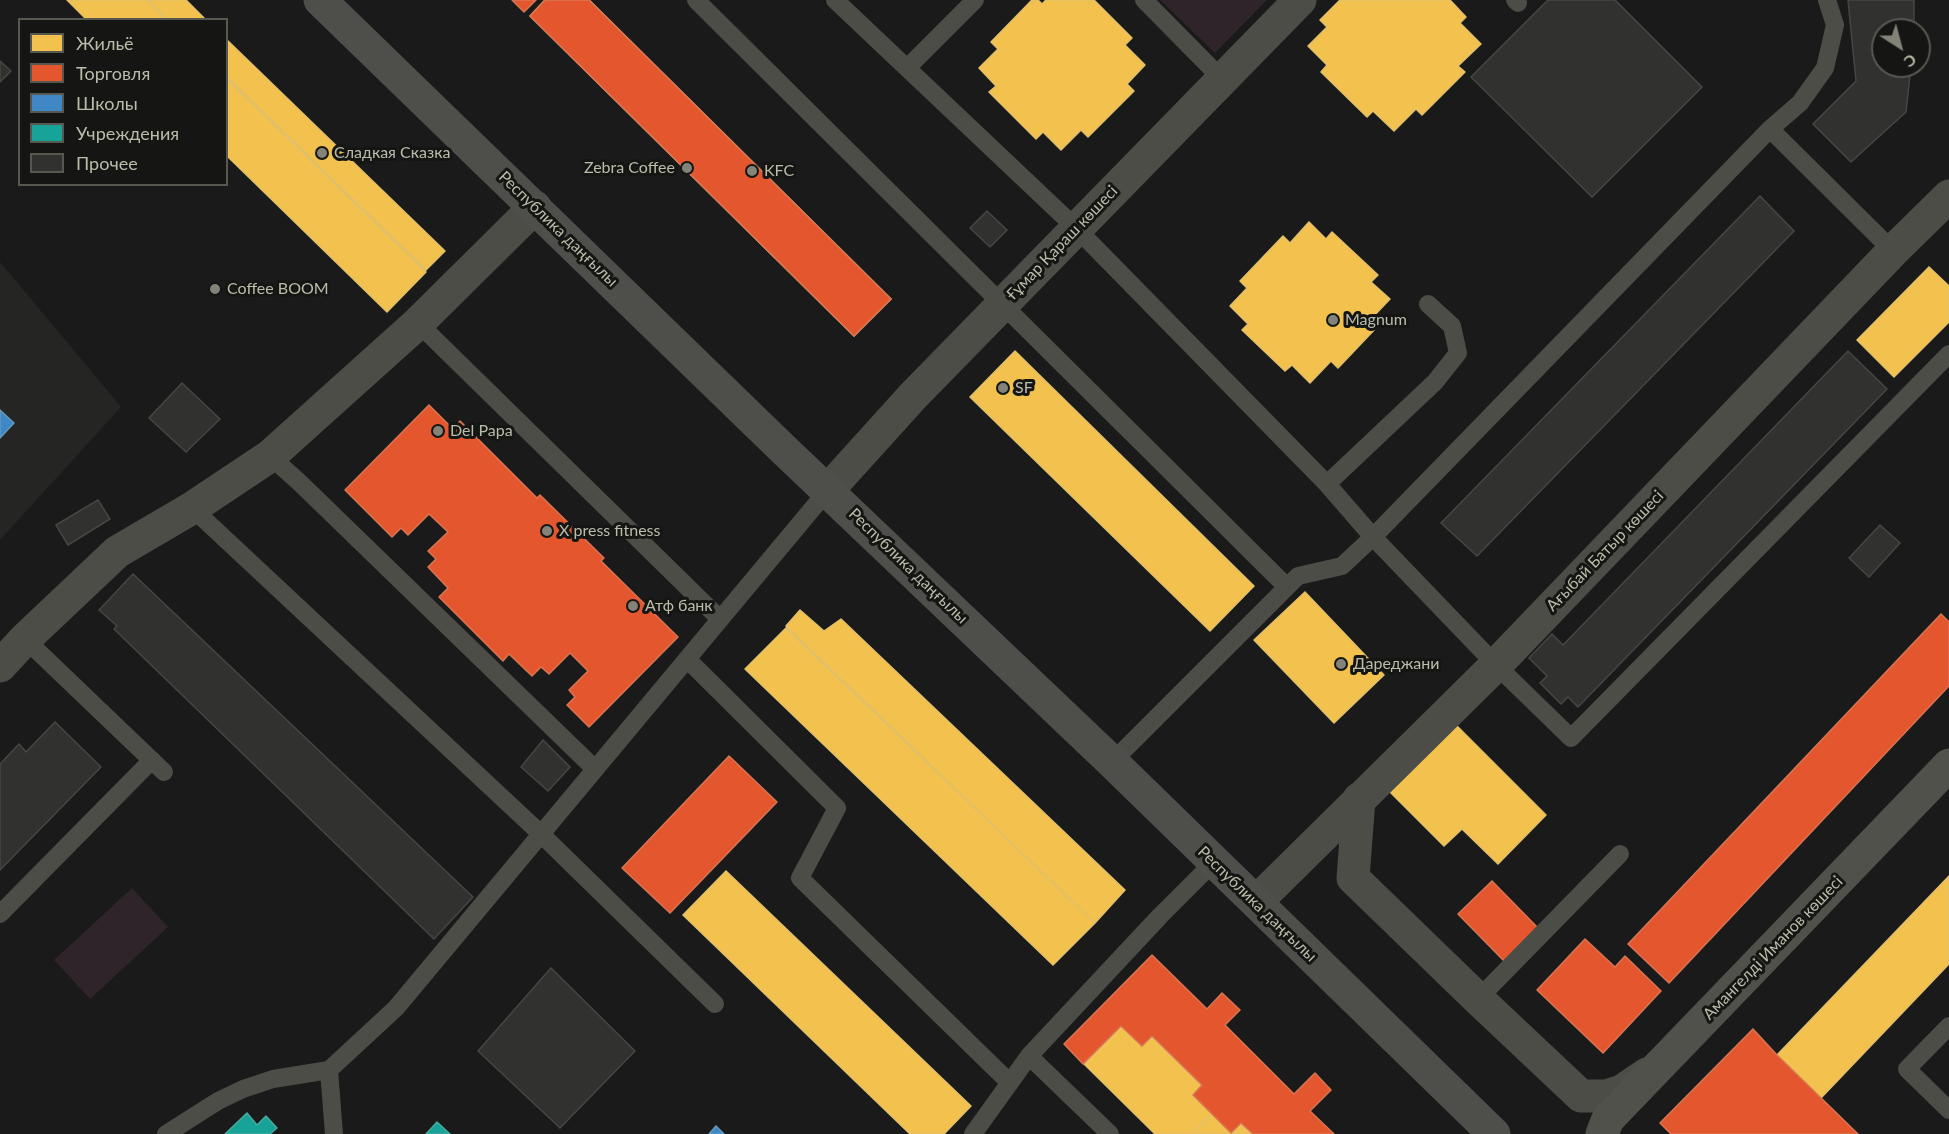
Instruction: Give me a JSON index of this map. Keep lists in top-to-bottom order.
{
  "streets": {
    "main road": ["Республика даңғылы"],
    "street": ["Ғұмар Қараш көшесі", "Ағыбай Батыр көшесі", "Амангелді Иманов көшесі"]
  },
  "crossings": [
    ["Республика даңғылы", "Ғұмар Қараш көшесі"],
    ["Республика даңғылы", "Ағыбай Батыр көшесі"]
  ],
  "places": [
    "Сладкая Сказка",
    "Zebra Coffee",
    "KFC",
    "Coffee BOOM",
    "Magnum",
    "SF",
    "Del Papa",
    "X press fitness",
    "Атф банк",
    "Дареджани"
  ],
  "legend": [
    "Жильё",
    "Торговля",
    "Школы",
    "Учреждения",
    "Прочее"
  ],
  "north": "bottom right"
}
